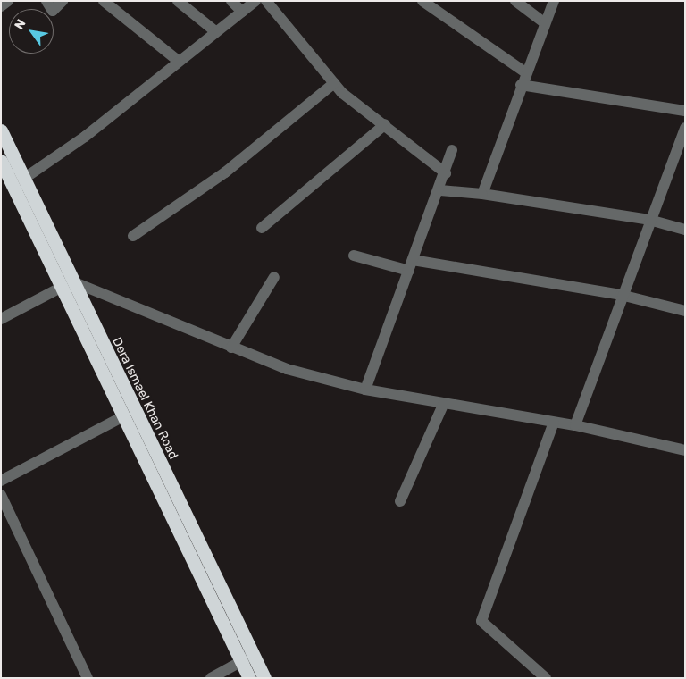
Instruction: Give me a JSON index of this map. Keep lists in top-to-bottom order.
{
  "streets": {
    "highway": ["Dera Ismael Khan Road"]
  },
  "north": "top left"
}
